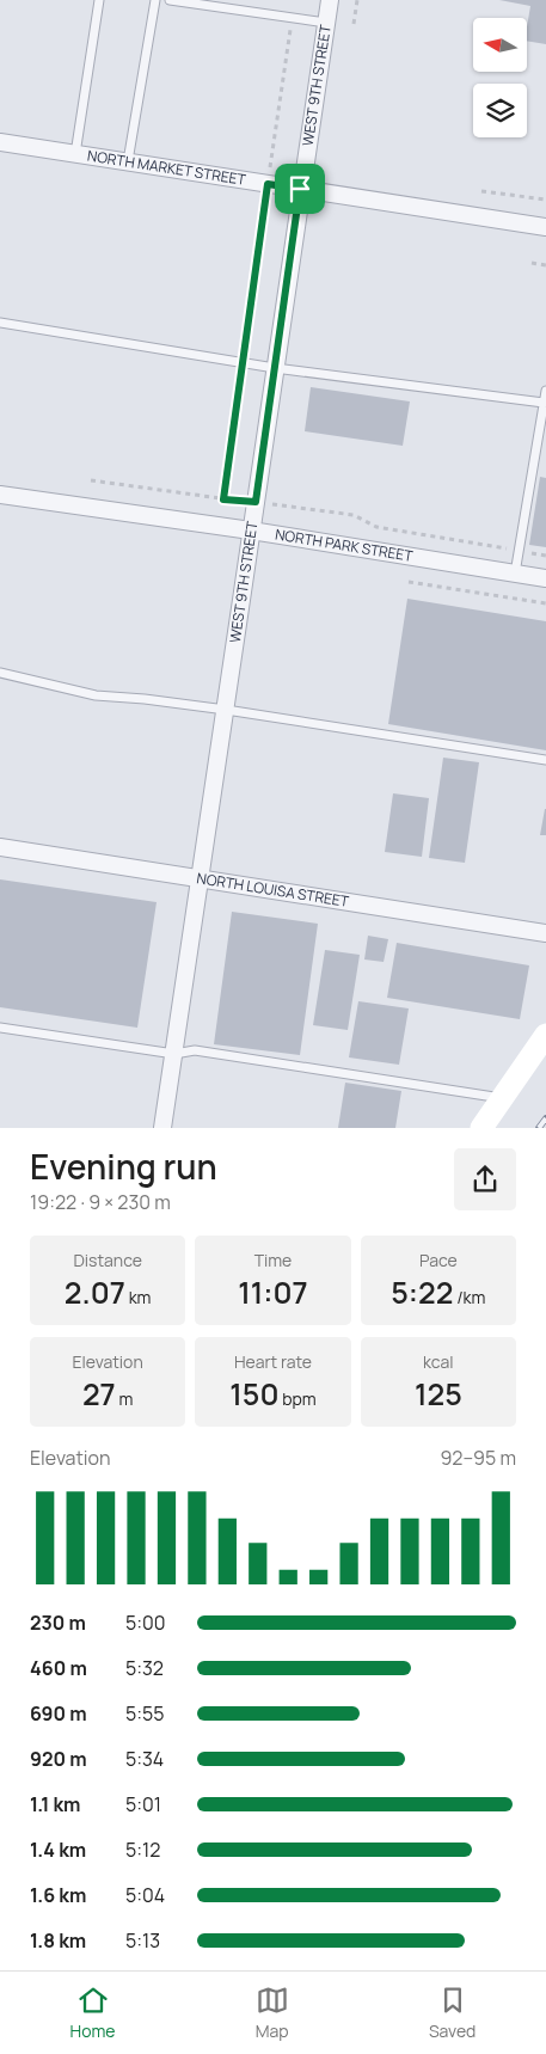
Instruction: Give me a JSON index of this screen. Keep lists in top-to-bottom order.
{
  "streets": {
    "street": [
      "WEST 9TH STREET",
      "NORTH MARKET STREET",
      "NORTH PARK STREET",
      "NORTH LOUISA STREET"
    ]
  },
  "crossings": [
    ["WEST 9TH STREET", "NORTH MARKET STREET"],
    ["WEST 9TH STREET", "NORTH PARK STREET"],
    ["WEST 9TH STREET", "NORTH LOUISA STREET"]
  ],
  "north": "left",
  "page": {
    "heading": ["Evening run", "19:22 · 9 × 230 m"],
    "stats": [
      ["Distance", "2.07 km"],
      ["Time", "11:07"],
      ["Pace", "5:22 /km"],
      ["Elevation", "27 m"],
      ["Heart rate", "150 bpm"],
      ["kcal", "125"]
    ],
    "chart": ["Elevation", "92–95 m"],
    "list": [
      {
        "name": "230 m",
        "note": "5:00"
      },
      {
        "name": "460 m",
        "note": "5:32"
      },
      {
        "name": "690 m",
        "note": "5:55"
      },
      {
        "name": "920 m",
        "note": "5:34"
      },
      {
        "name": "1.1 km",
        "note": "5:01"
      },
      {
        "name": "1.4 km",
        "note": "5:12"
      },
      {
        "name": "1.6 km",
        "note": "5:04"
      },
      {
        "name": "1.8 km",
        "note": "5:13"
      }
    ],
    "tabs": ["Home", "Map", "Saved"]
  }
}
